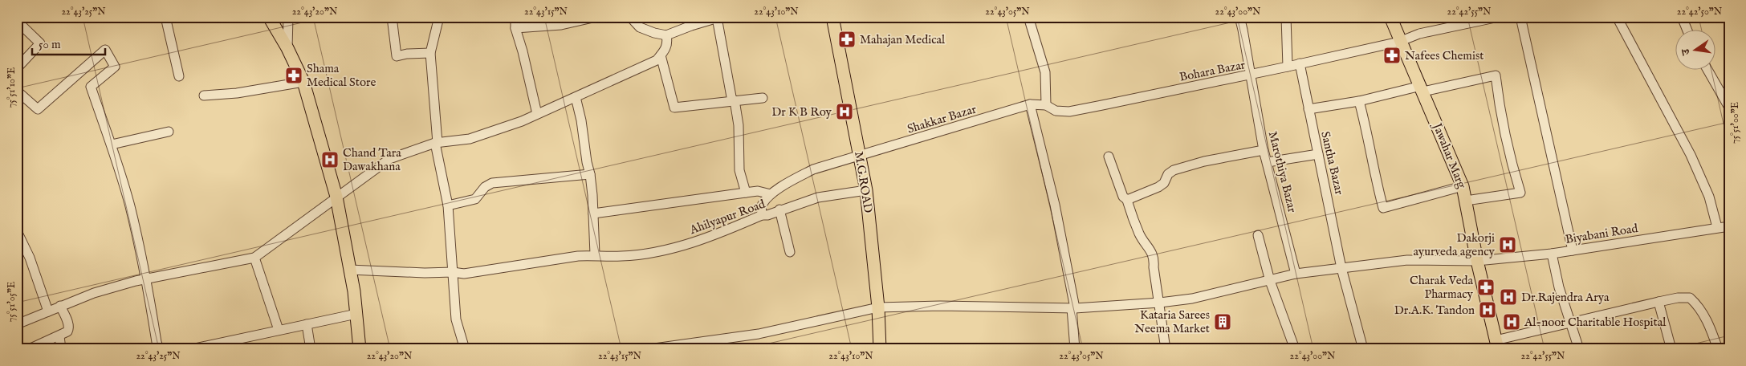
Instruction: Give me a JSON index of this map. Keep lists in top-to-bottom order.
{
  "streets": {
    "main road": ["Jawahar Marg", "M.G.ROAD"],
    "street": [
      "Bohara Bazar",
      "Shakkar Bazar",
      "Santha Bazar",
      "Marothiya Bazar",
      "Ahilyapur Road",
      "Biyabani Road"
    ]
  },
  "crossings": [
    ["Bohara Bazar", "Shakkar Bazar"],
    ["Bohara Bazar", "Jawahar Marg"],
    ["Bohara Bazar", "Santha Bazar"],
    ["Bohara Bazar", "Marothiya Bazar"],
    ["Shakkar Bazar", "M.G.ROAD"],
    ["Jawahar Marg", "Biyabani Road"],
    ["Santha Bazar", "Biyabani Road"],
    ["Marothiya Bazar", "Biyabani Road"],
    ["M.G.ROAD", "Ahilyapur Road"],
    ["M.G.ROAD", "Biyabani Road"]
  ],
  "places": {
    "pharmacy": [
      "Mahajan Medical",
      "Nafees Chemist",
      "Shama Medical Store",
      "Charak Veda Pharmacy"
    ],
    "hospital": [
      "Dr K B Roy",
      "Chand Tara Dawakhana",
      "Dakorji ayurveda agency",
      "Dr.Rajendra Arya",
      "Dr.A.K. Tandon",
      "Al-noor Charitable Hospital"
    ],
    "building": ["Kataria Sarees Neema Market"]
  },
  "scale_bar": "50 m",
  "north": "left",
  "coordinates": [
    "22°43'25\"N",
    "22°43'20\"N",
    "22°43'15\"N",
    "22°43'10\"N",
    "22°43'05\"N",
    "22°43'00\"N",
    "22°42'55\"N",
    "22°42'50\"N",
    "75°51'10\"E",
    "75°51'00\"E",
    "75°51'05\"E"
  ]
}
